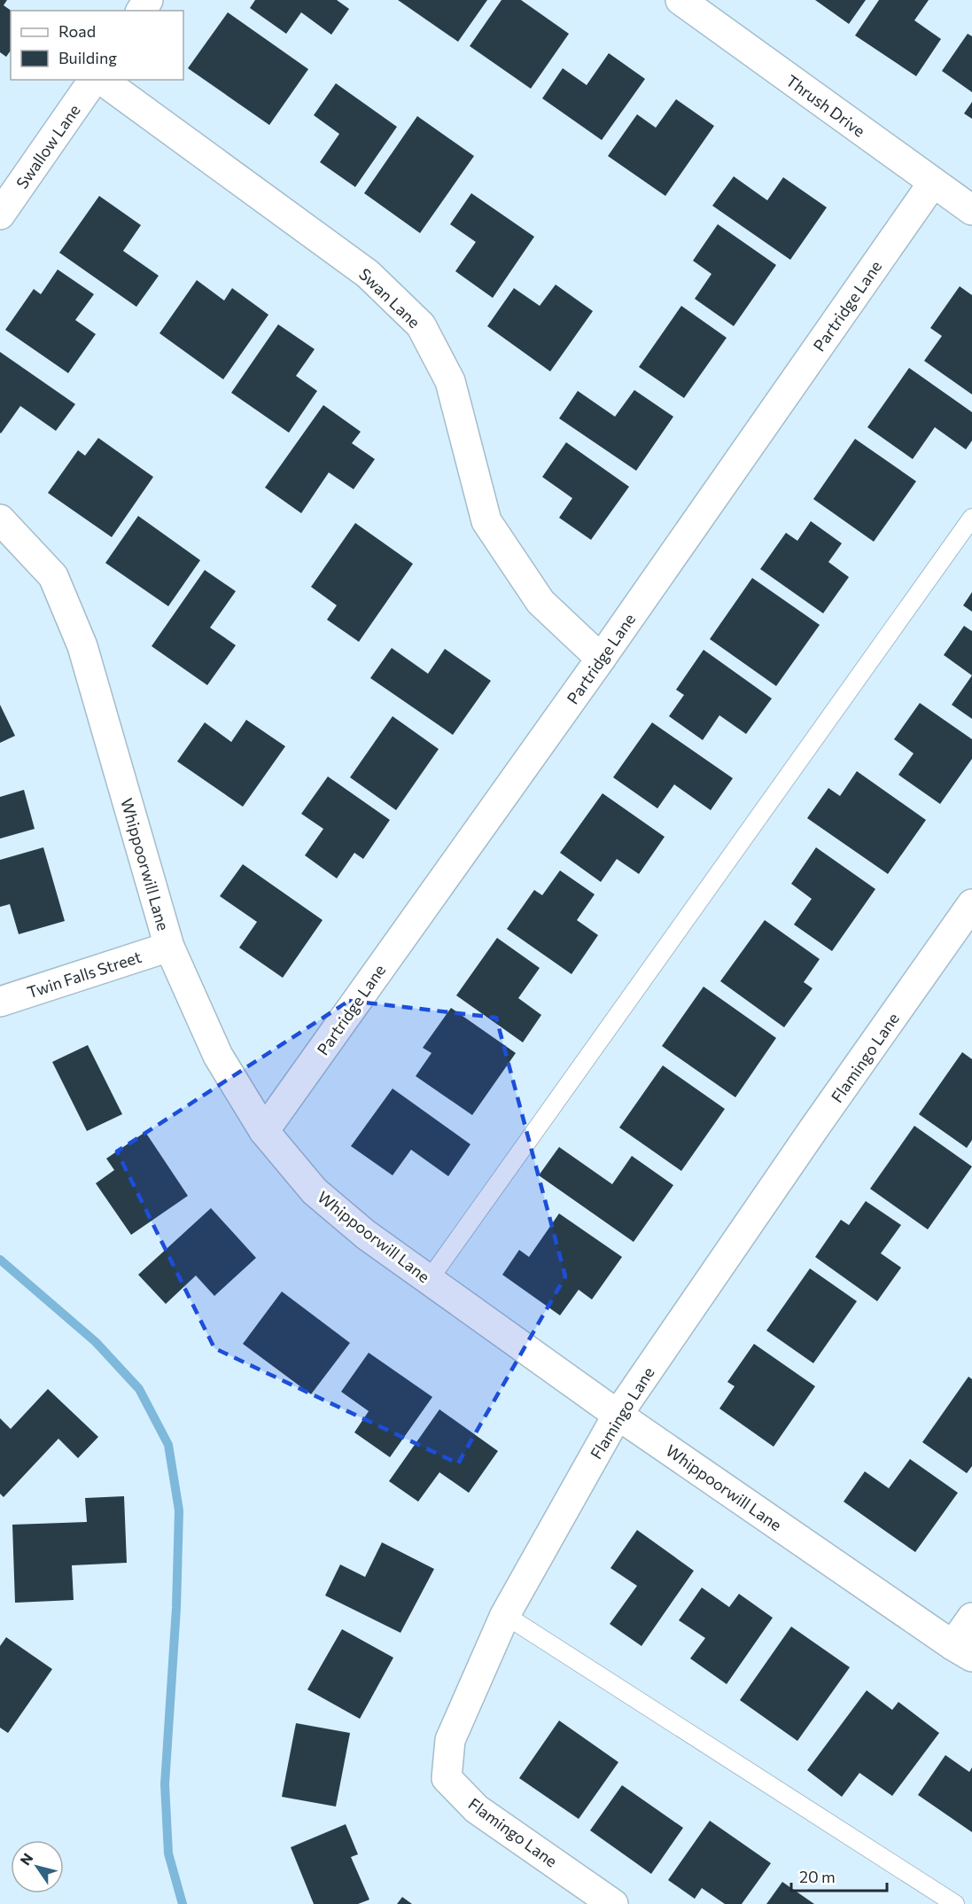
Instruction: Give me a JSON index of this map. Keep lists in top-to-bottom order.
{
  "streets": {
    "street": [
      "Thrush Drive",
      "Swallow Lane",
      "Swan Lane",
      "Partridge Lane",
      "Whippoorwill Lane",
      "Twin Falls Street",
      "Flamingo Lane"
    ]
  },
  "crossings": [
    ["Thrush Drive", "Partridge Lane"],
    ["Swan Lane", "Partridge Lane"],
    ["Partridge Lane", "Whippoorwill Lane"],
    ["Whippoorwill Lane", "Twin Falls Street"],
    ["Whippoorwill Lane", "Flamingo Lane"]
  ],
  "legend": ["Road", "Building"],
  "scale_bar": "20 m",
  "north": "top left"
}
